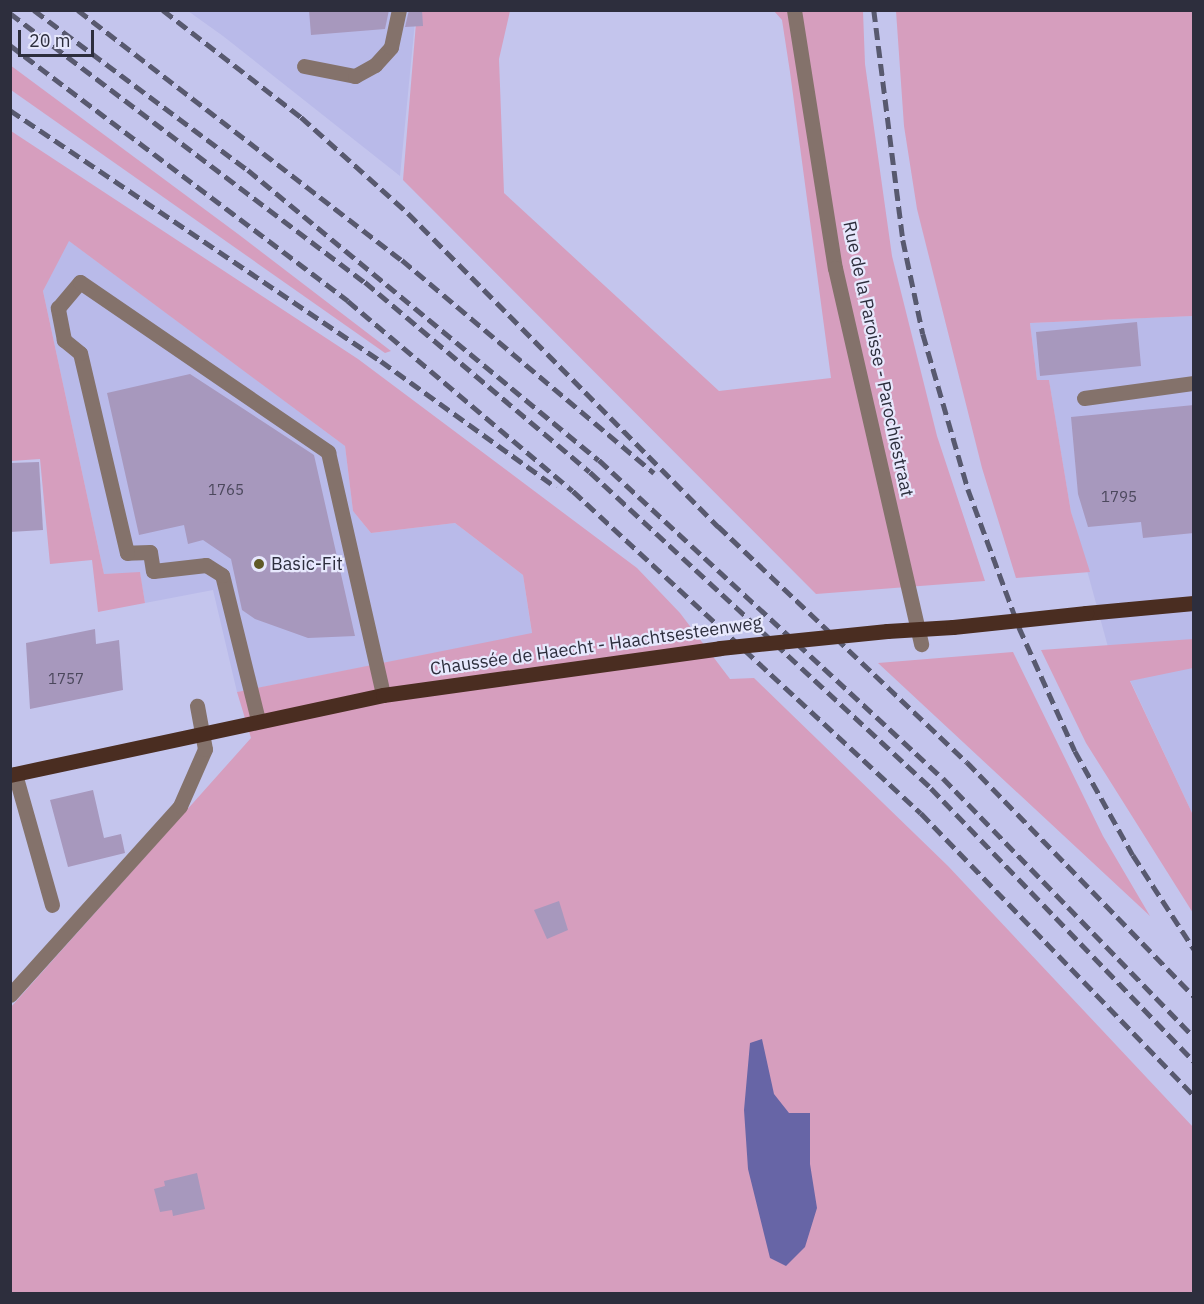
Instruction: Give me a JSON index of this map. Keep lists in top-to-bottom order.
{
  "streets": {
    "main road": ["Chaussée de Haecht - Haachtsesteenweg"],
    "street": ["Rue de la Paroisse - Parochiestraat"]
  },
  "crossings": [
    ["Rue de la Paroisse - Parochiestraat", "Chaussée de Haecht - Haachtsesteenweg"]
  ],
  "places": ["Basic-Fit"],
  "house_numbers": ["1765", "1795", "1757"],
  "scale_bar": "20 m"
}
